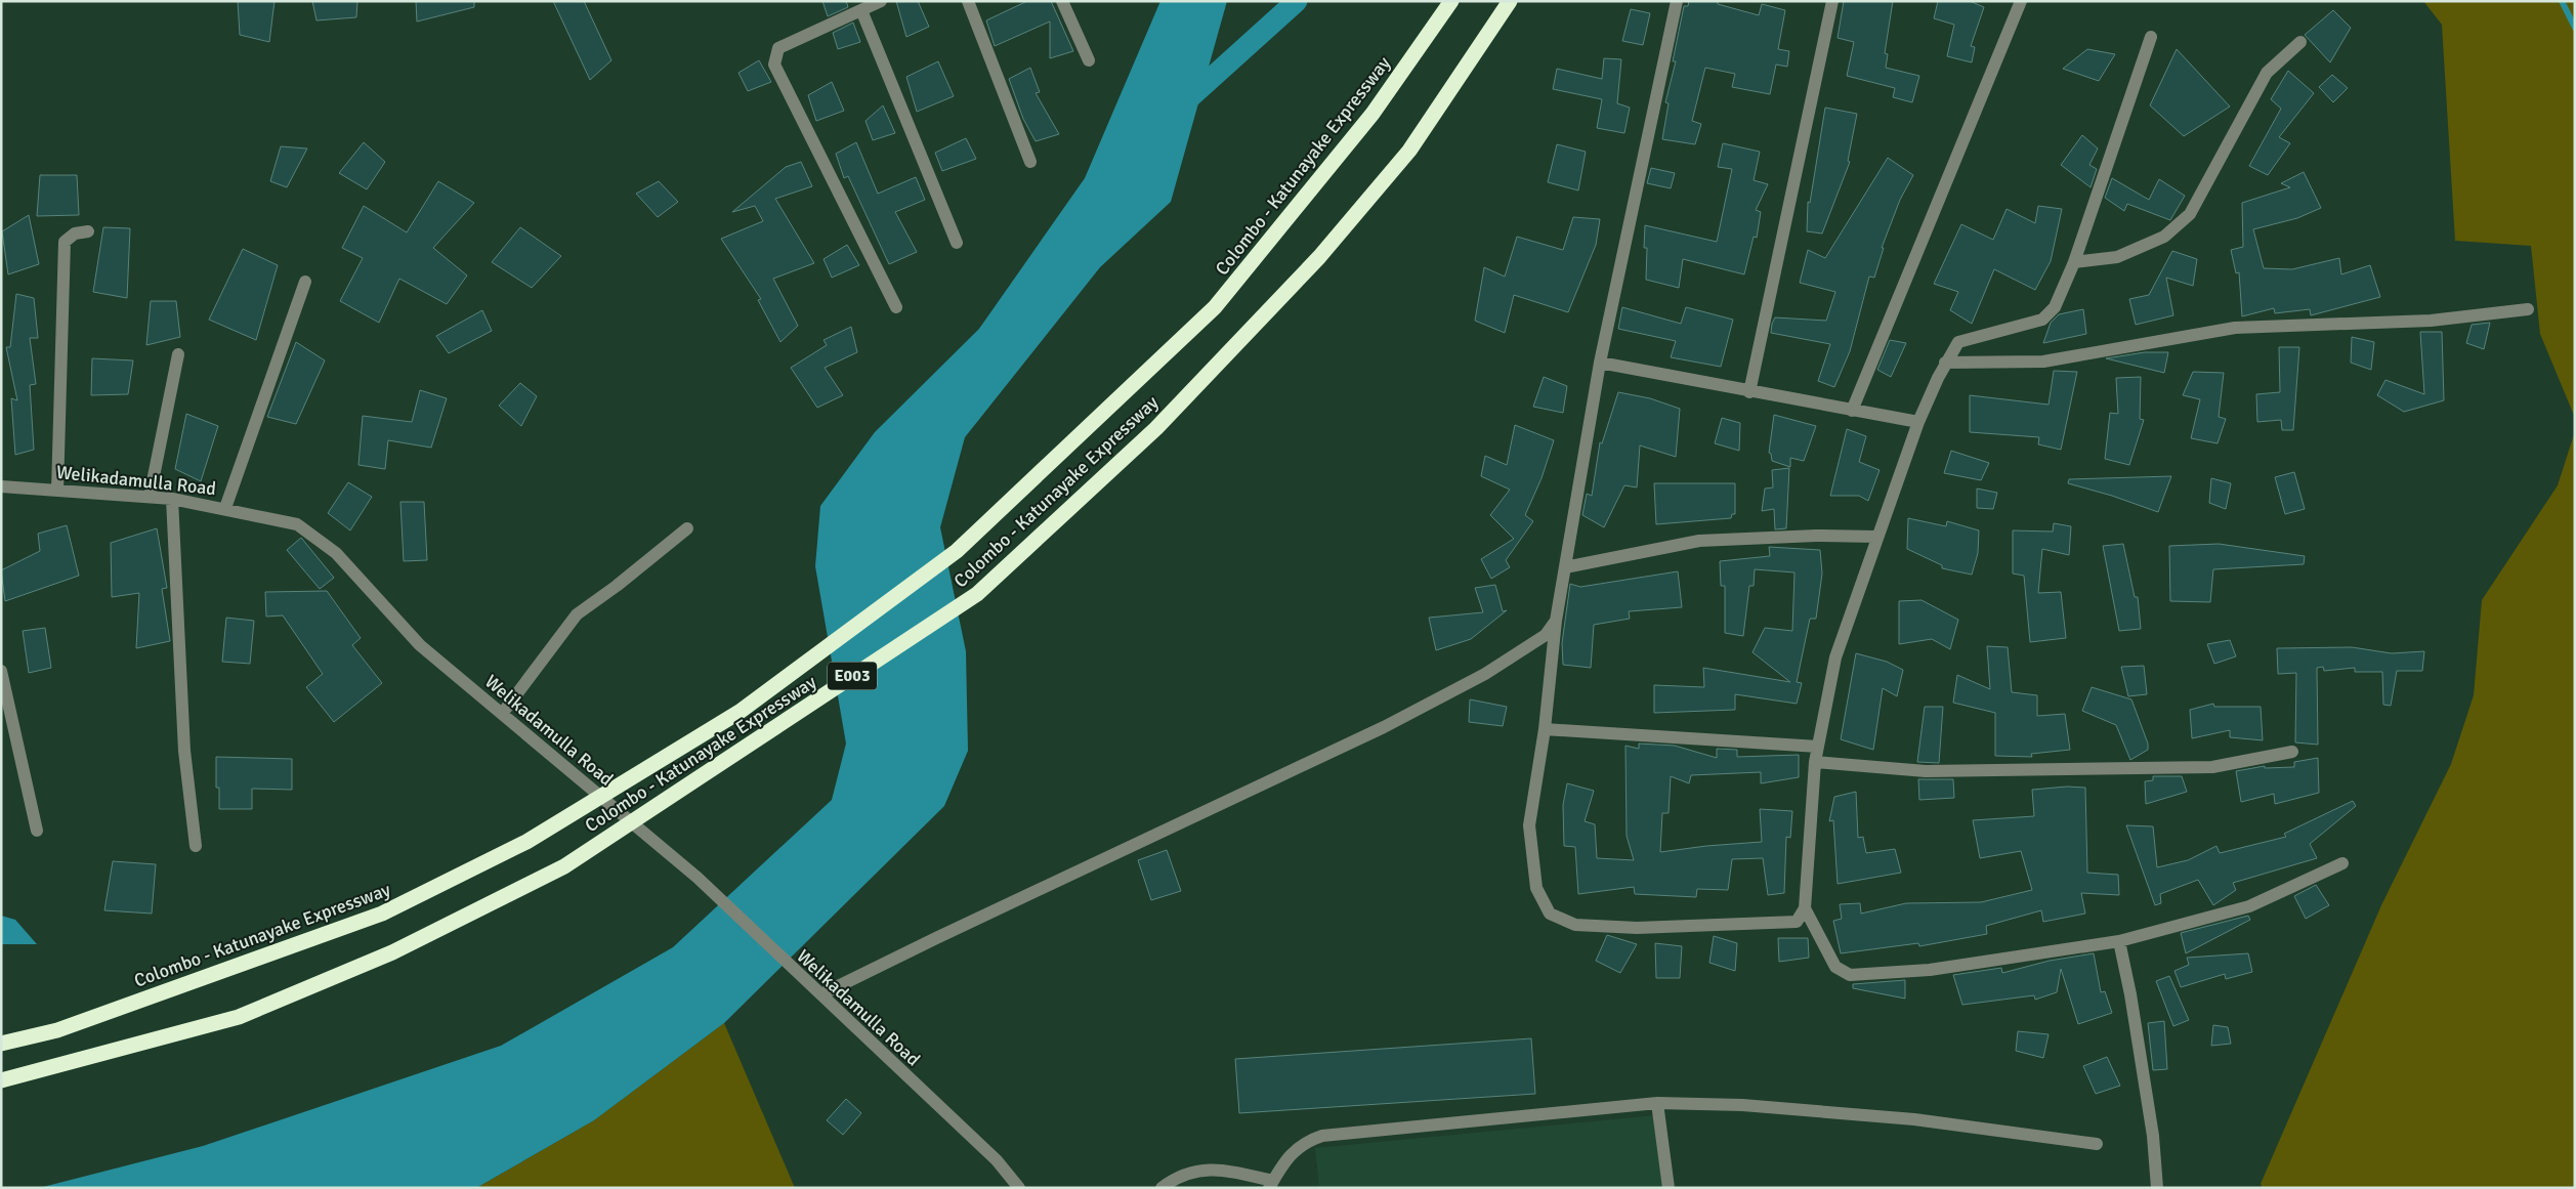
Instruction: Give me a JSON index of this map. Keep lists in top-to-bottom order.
{
  "streets": {
    "highway": ["Colombo - Katunayake Expressway", "E003"],
    "street": ["Welikadamulla Road"]
  }
}
